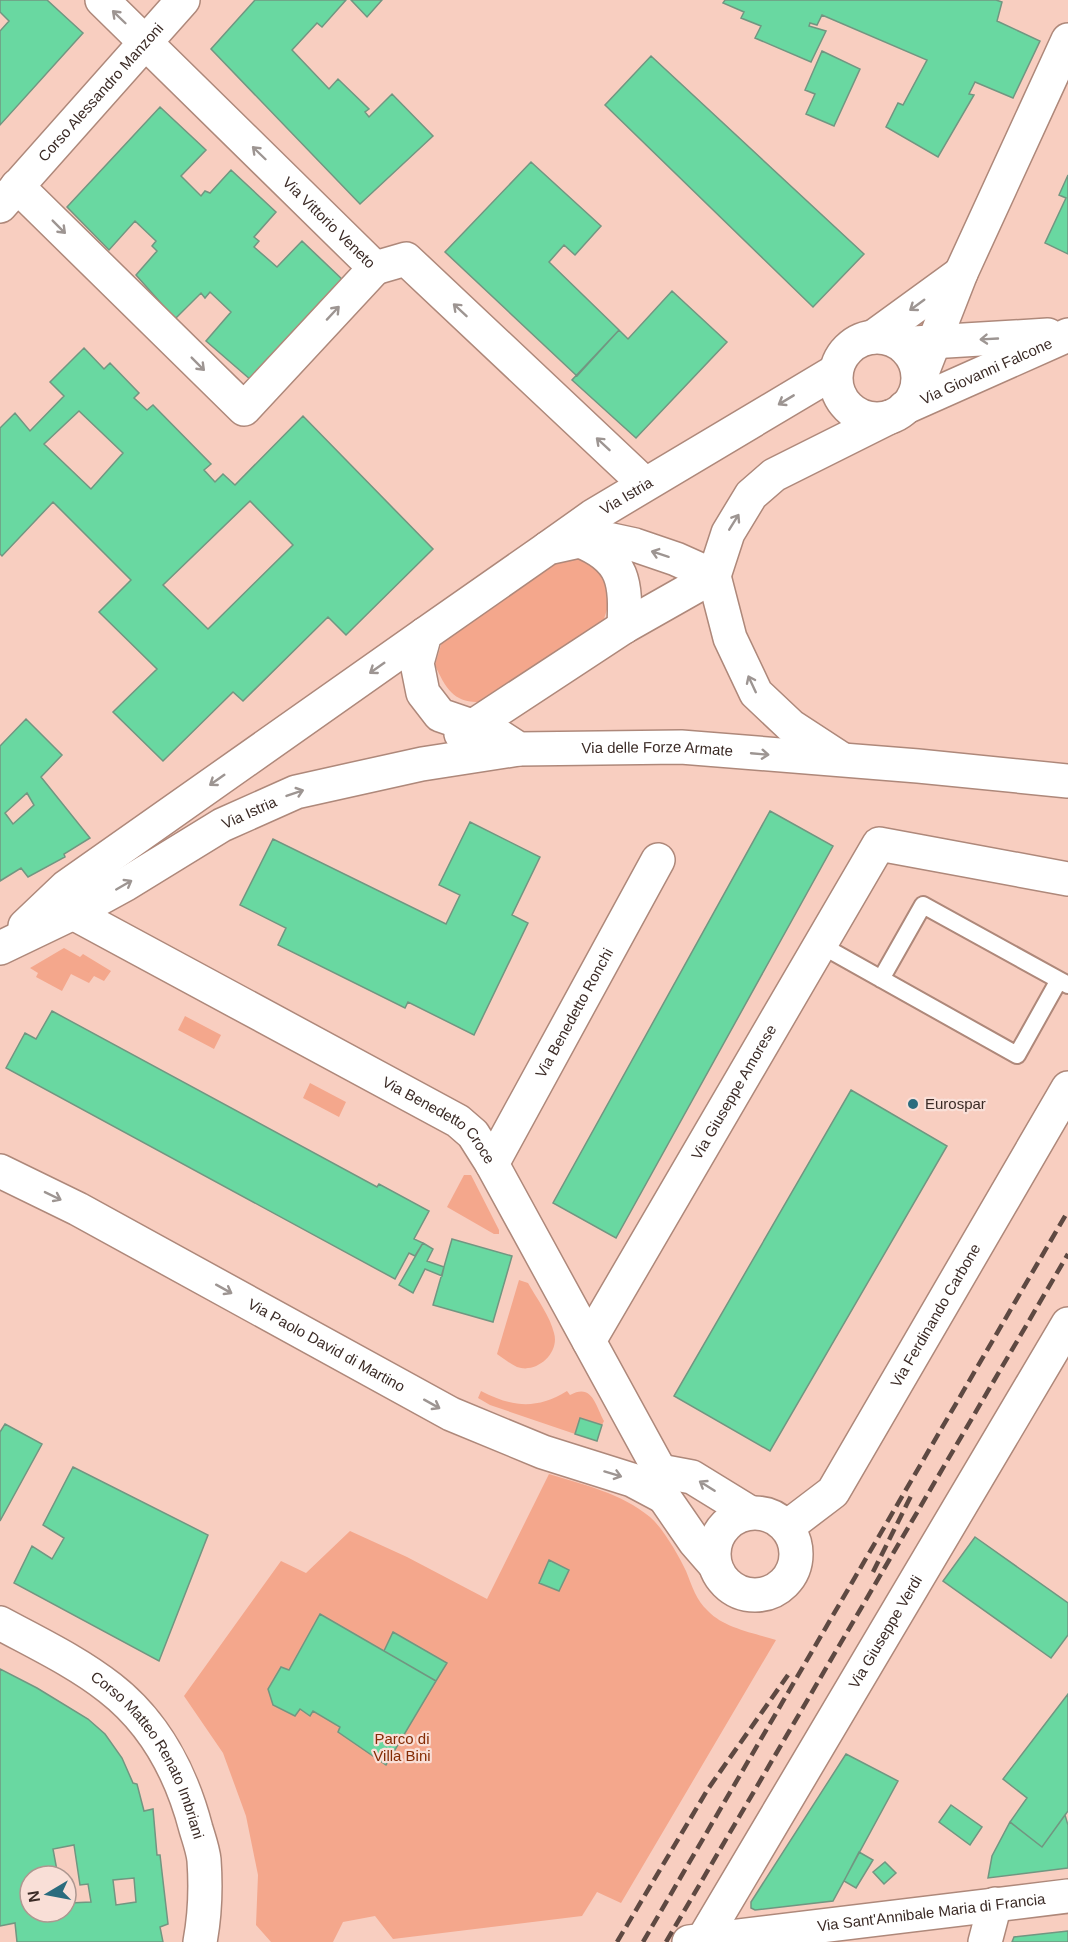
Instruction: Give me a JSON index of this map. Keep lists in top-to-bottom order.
{
  "streets": {
    "street": [
      "Corso Alessandro Manzoni",
      "Via Vittorio Veneto",
      "Via Giovanni Falcone",
      "Via Istria",
      "Via delle Forze Armate",
      "Via Benedetto Ronchi",
      "Via Giuseppe Amorese",
      "Via Benedetto Croce",
      "Via Ferdinando Carbone",
      "Via Paolo David di Martino",
      "Via Giuseppe Verdi",
      "Corso Matteo Renato Imbriani",
      "Via Sant'Annibale Maria di Francia"
    ]
  },
  "crossings": [
    ["Corso Alessandro Manzoni", "Via Vittorio Veneto"],
    ["Via Vittorio Veneto", "Via Istria"],
    ["Via Istria", "Via delle Forze Armate"],
    ["Via Istria", "Via Benedetto Croce"],
    ["Via Benedetto Ronchi", "Via Benedetto Croce"],
    ["Via Giuseppe Amorese", "Via Benedetto Croce"],
    ["Via Benedetto Croce", "Via Ferdinando Carbone"],
    ["Via Benedetto Croce", "Via Paolo David di Martino"],
    ["Via Giuseppe Verdi", "Via Sant'Annibale Maria di Francia"]
  ],
  "one_way": ["Via Vittorio Veneto", "Via Paolo David di Martino"],
  "parks": ["Parco di Villa Bini"],
  "places": ["Eurospar"],
  "north": "left"
}
